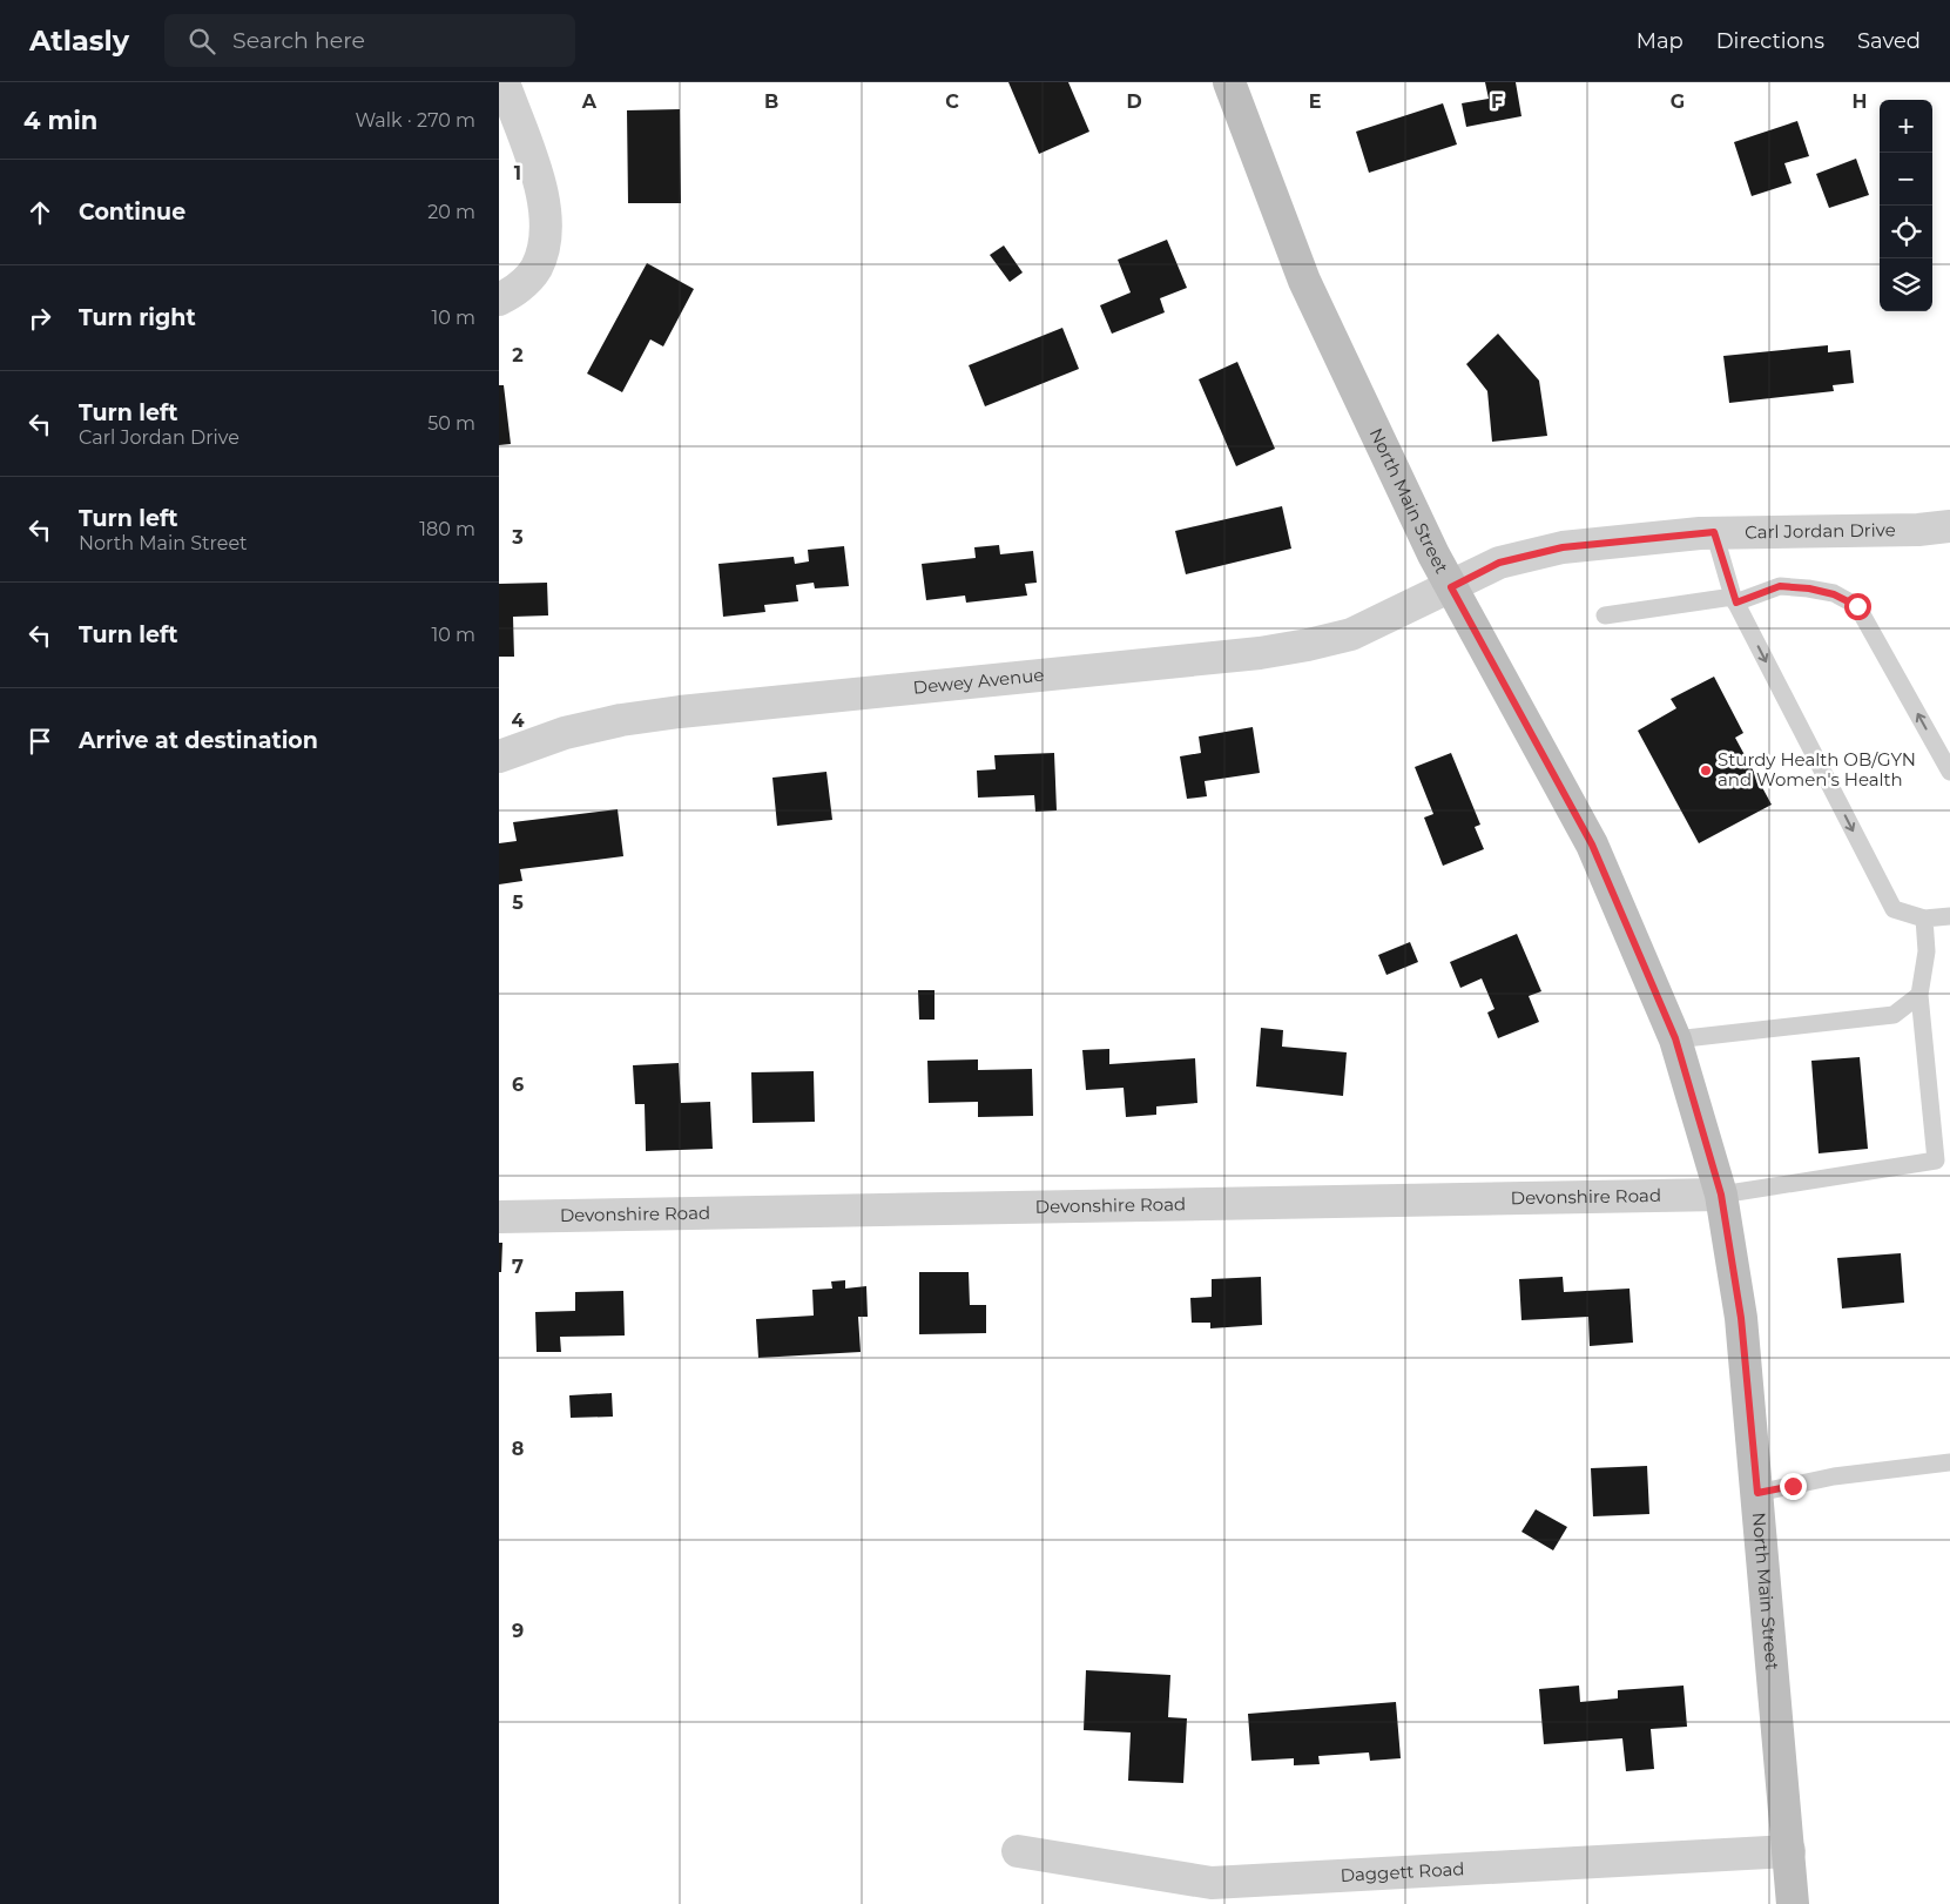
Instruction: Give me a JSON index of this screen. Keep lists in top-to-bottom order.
{
  "streets": {
    "main road": ["North Main Street"],
    "street": [
      "Carl Jordan Drive",
      "Dewey Avenue",
      "Devonshire Road",
      "Daggett Road"
    ]
  },
  "crossings": [
    ["North Main Street", "Carl Jordan Drive"],
    ["North Main Street", "Dewey Avenue"],
    ["North Main Street", "Devonshire Road"],
    ["North Main Street", "Daggett Road"],
    ["Carl Jordan Drive", "Dewey Avenue"]
  ],
  "places": ["Sturdy Health OB/GYN and Women's Health"],
  "page": {
    "header": "Atlasly",
    "search": "Search here",
    "nav": ["Map", "Directions", "Saved"],
    "heading": ["4 min", "Walk · 270 m"],
    "map_buttons": ["+", "−"],
    "list": [
      ["Continue", "20 m"],
      ["Turn right", "10 m"],
      ["Turn left", "Carl Jordan Drive", "50 m"],
      ["Turn left", "North Main Street", "180 m"],
      ["Turn left", "10 m"],
      "Arrive at destination"
    ]
  },
  "grid": {
    "columns": [
      "A",
      "B",
      "C",
      "D",
      "E",
      "F",
      "G",
      "H"
    ],
    "rows": [
      "1",
      "2",
      "3",
      "4",
      "5",
      "6",
      "7",
      "8",
      "9"
    ]
  }
}
